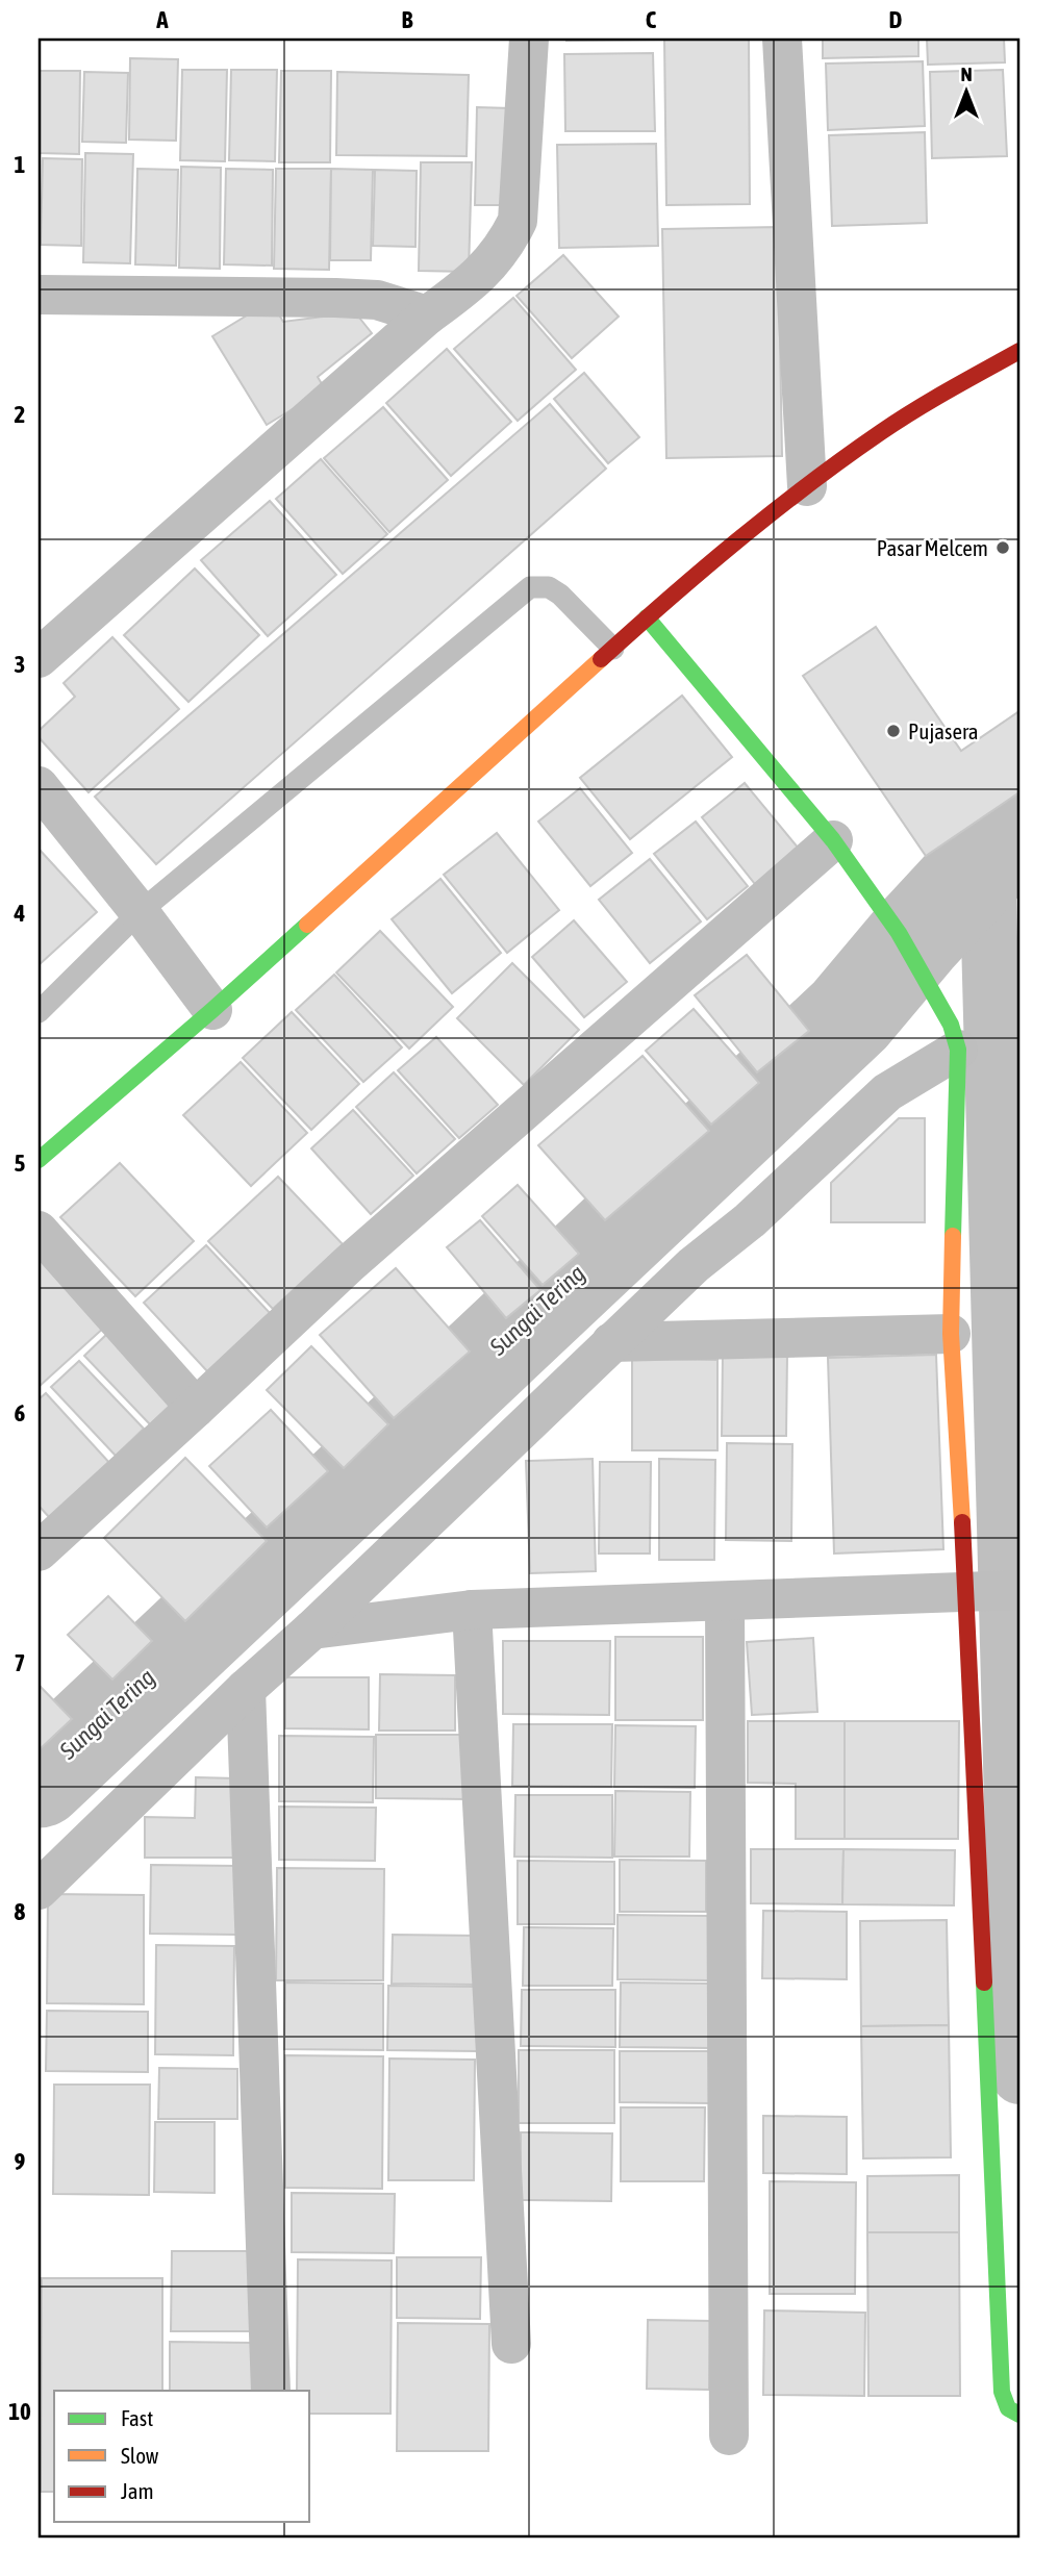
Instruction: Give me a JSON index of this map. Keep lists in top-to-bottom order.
{
  "water": ["Sungai Tering"],
  "places": ["Pasar Melcem", "Pujasera"],
  "legend": ["Fast", "Slow", "Jam"],
  "north": "top",
  "grid": {
    "columns": [
      "A",
      "B",
      "C",
      "D"
    ],
    "rows": [
      "1",
      "2",
      "3",
      "4",
      "5",
      "6",
      "7",
      "8",
      "9",
      "10"
    ]
  }
}
